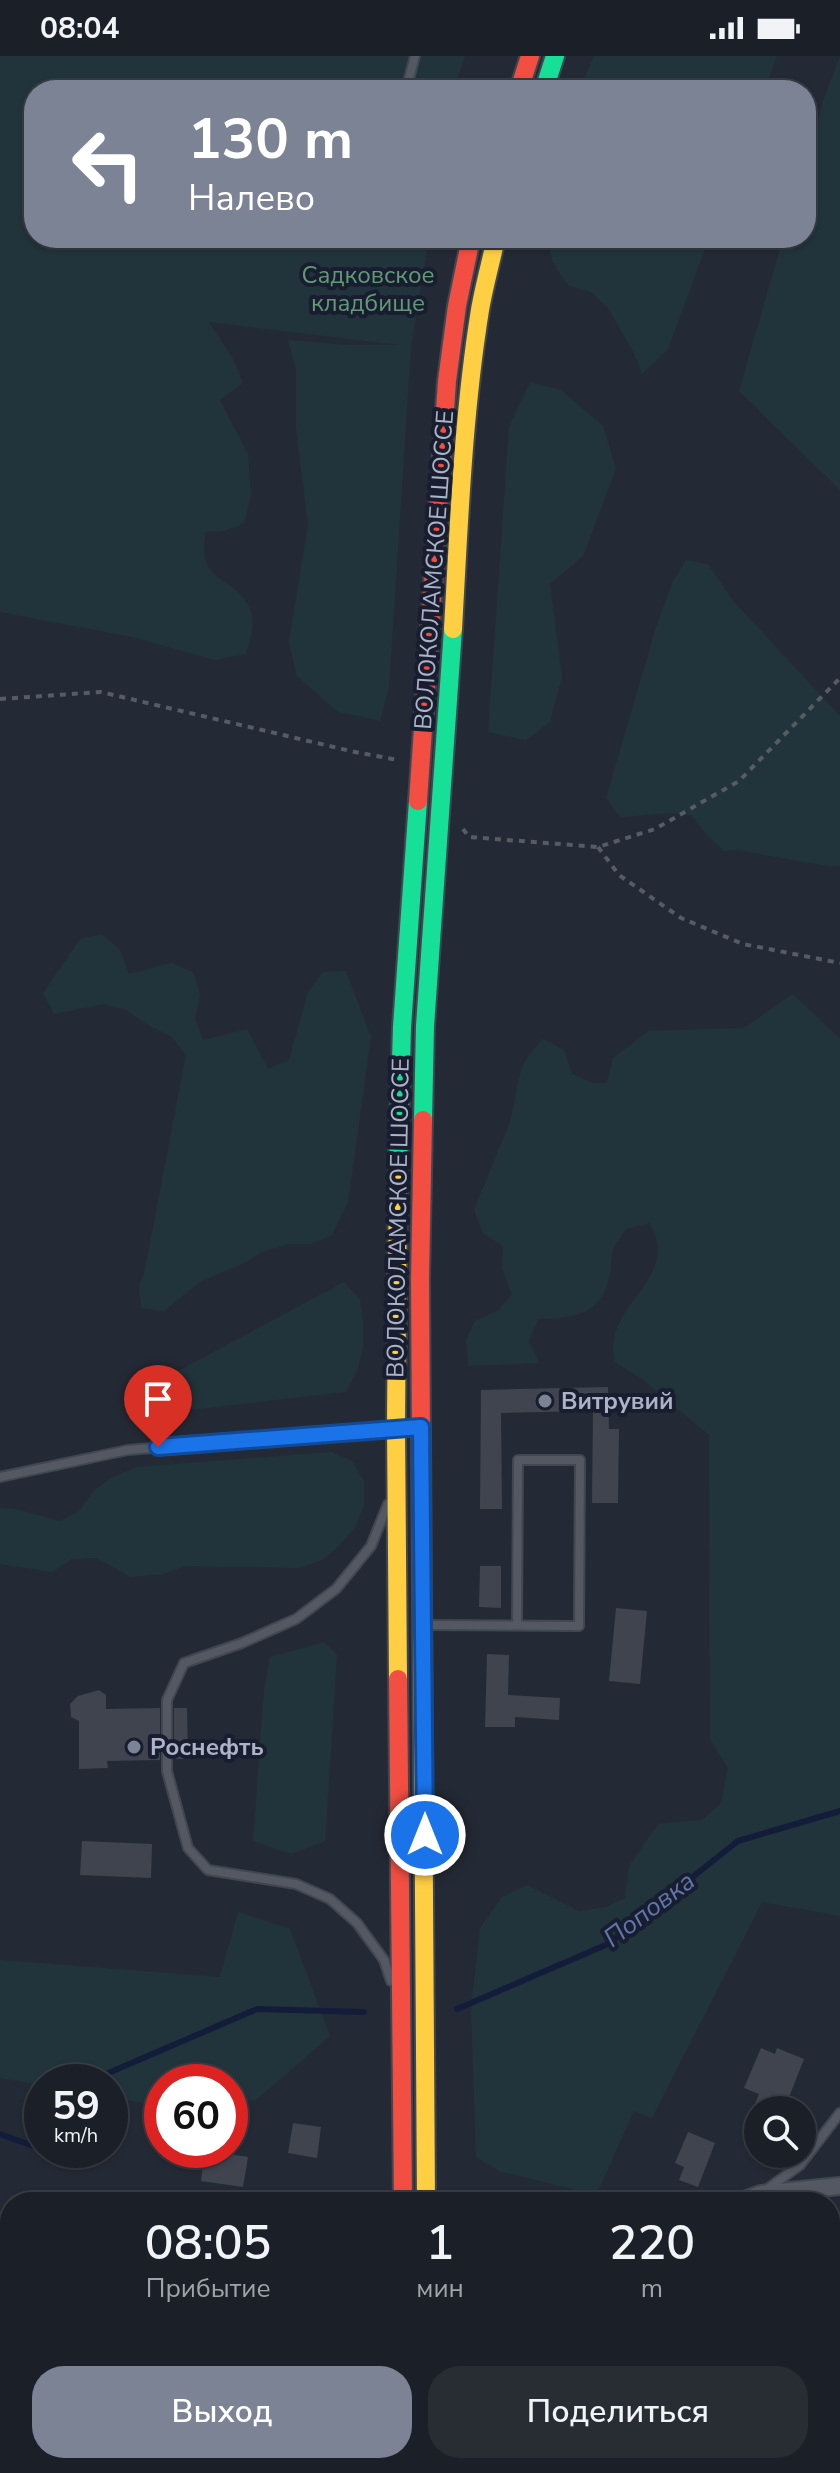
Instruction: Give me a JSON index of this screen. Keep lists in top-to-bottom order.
{
  "streets": {
    "main road": ["ВОЛОКОЛАМСКОЕ ШОССЕ"]
  },
  "water": ["Поповка"],
  "parks": ["Садковское кладбище"],
  "places": ["Витрувий", "Роснефть"],
  "page": {
    "status": "08:04",
    "turn": ["130 m", "Налево"],
    "speed": "59 km/h",
    "limit": "60",
    "eta": [
      "08:05",
      "Прибытие",
      "1",
      "мин",
      "220",
      "m"
    ],
    "buttons": ["Выход", "Поделиться"]
  }
}
